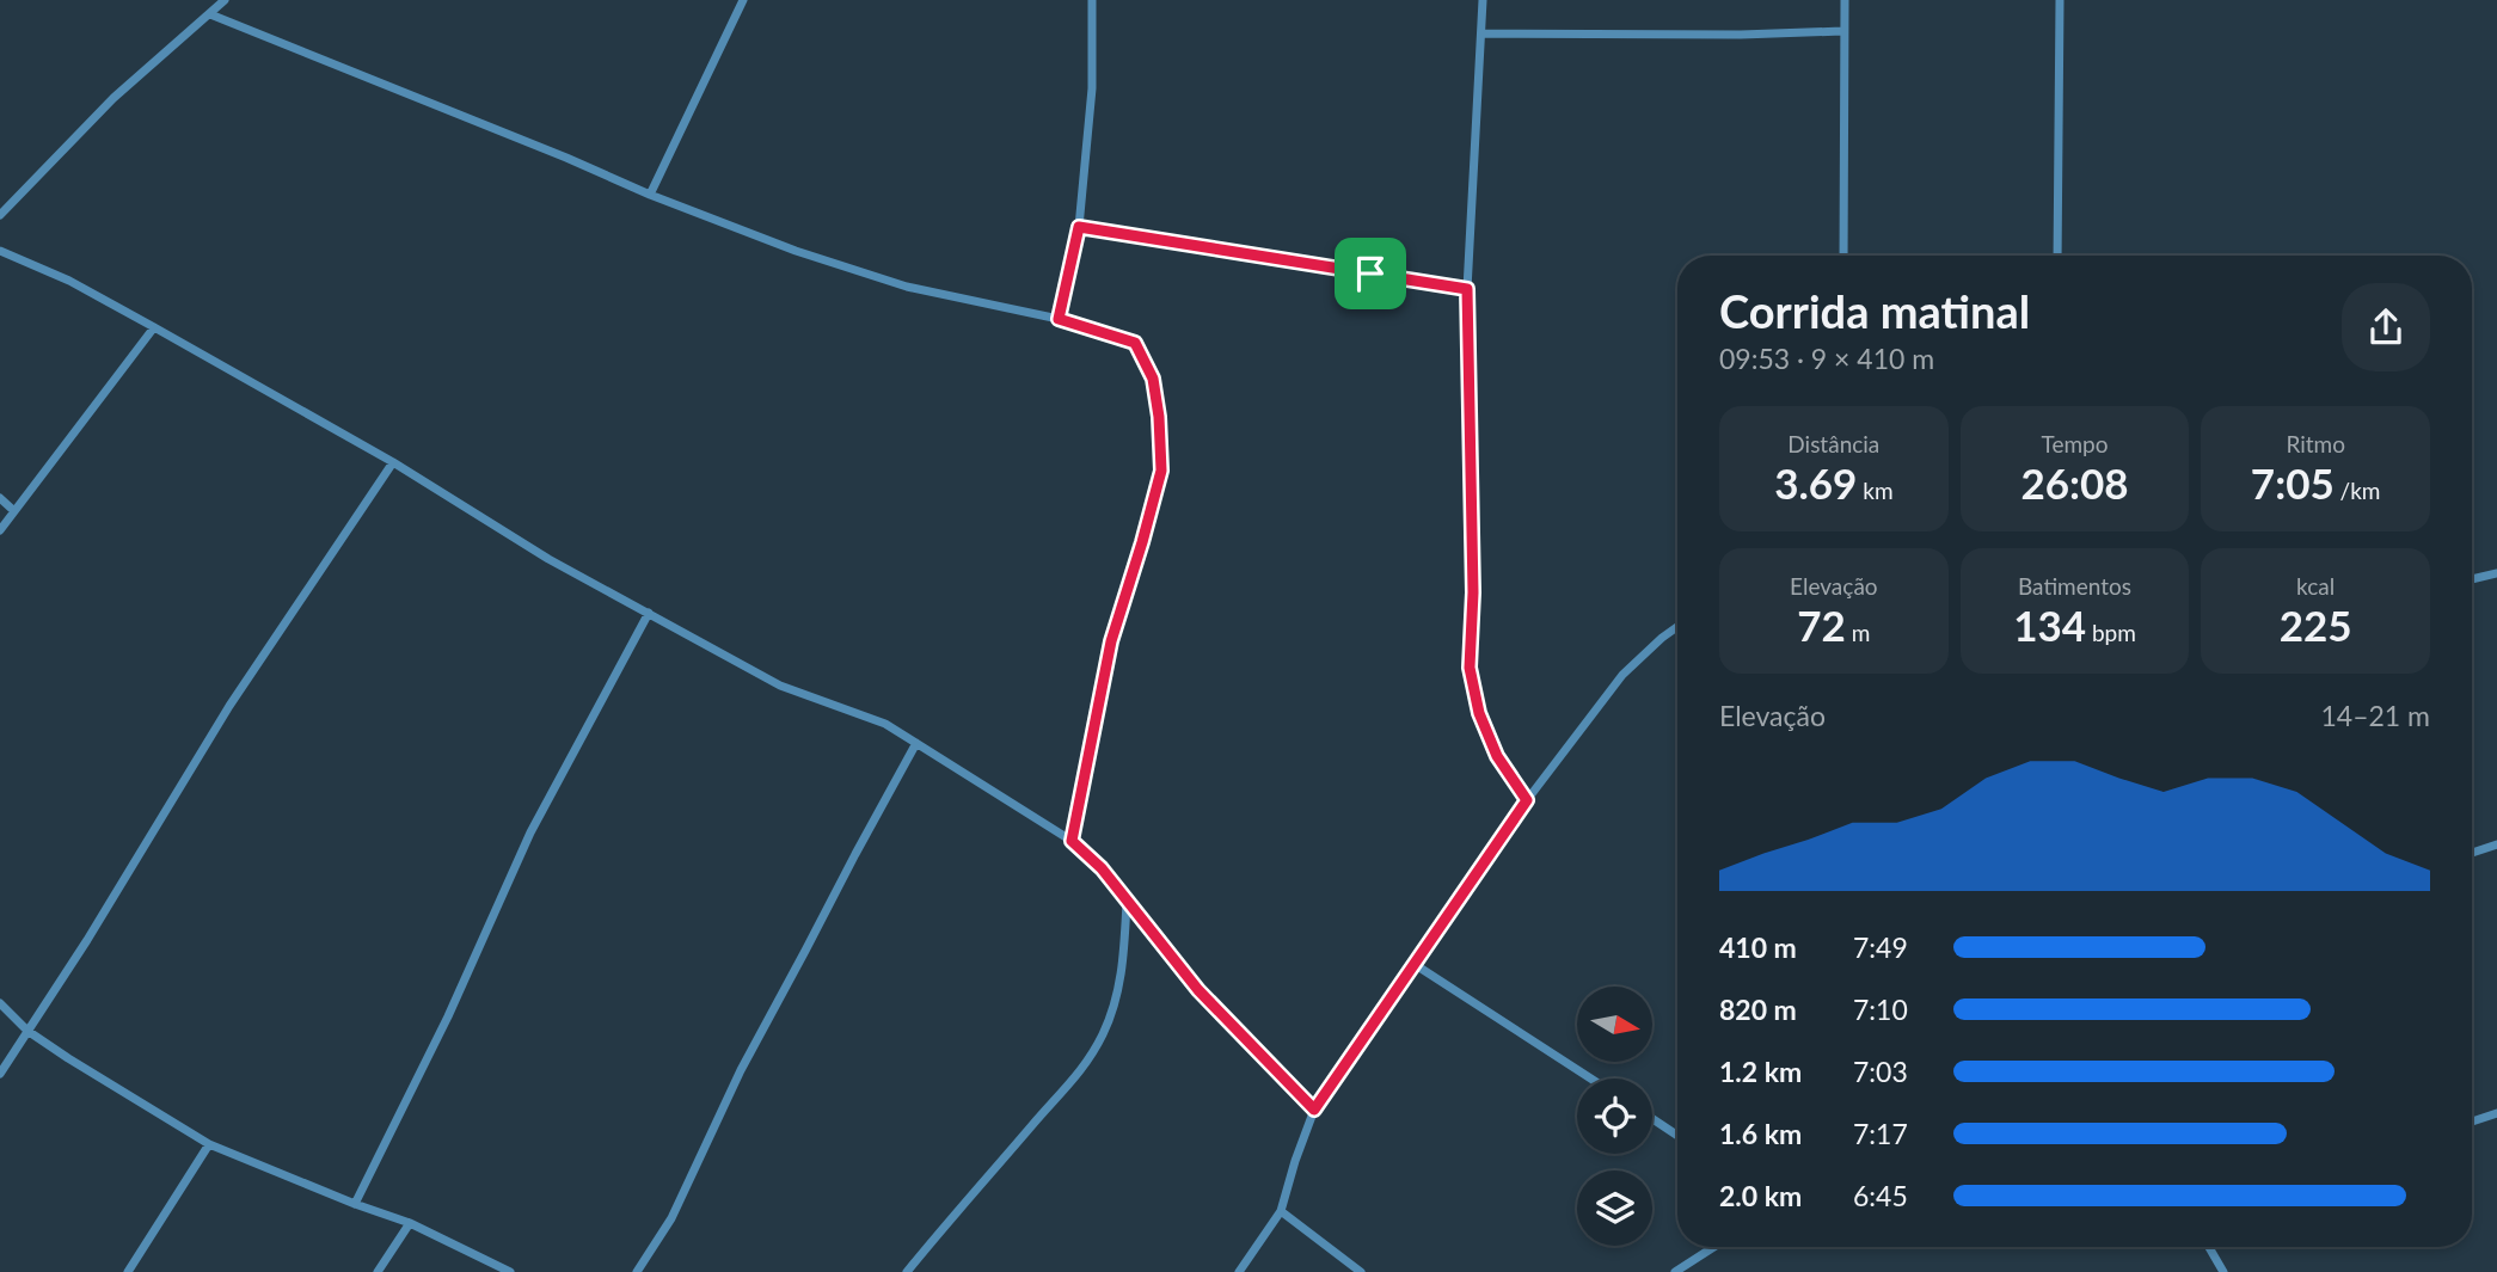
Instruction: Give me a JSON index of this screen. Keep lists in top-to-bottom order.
{
  "north": "right",
  "page": {
    "heading": ["Corrida matinal", "09:53 · 9 × 410 m"],
    "stats": [
      ["Distância", "3.69 km"],
      ["Tempo", "26:08"],
      ["Ritmo", "7:05 /km"],
      ["Elevação", "72 m"],
      ["Batimentos", "134 bpm"],
      ["kcal", "225"]
    ],
    "chart": ["Elevação", "14–21 m"],
    "list": [
      {
        "name": "410 m",
        "note": "7:49"
      },
      {
        "name": "820 m",
        "note": "7:10"
      },
      {
        "name": "1.2 km",
        "note": "7:03"
      },
      {
        "name": "1.6 km",
        "note": "7:17"
      },
      {
        "name": "2.0 km",
        "note": "6:45"
      }
    ]
  }
}
